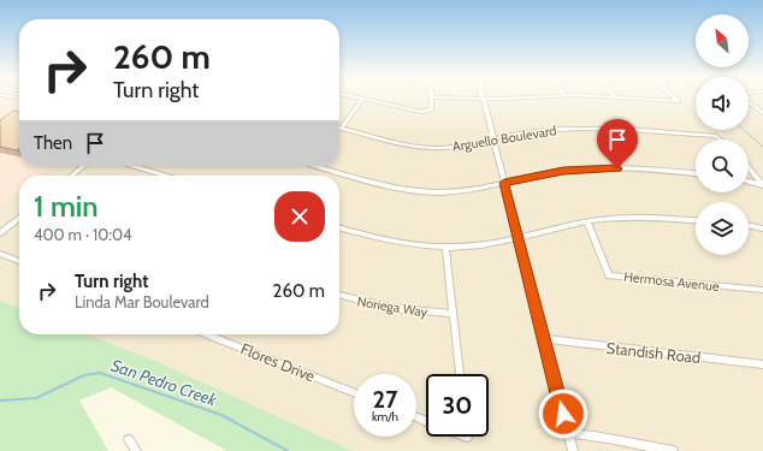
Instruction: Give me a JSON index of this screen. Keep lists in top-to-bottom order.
{
  "streets": {
    "street": [
      "Arguello Boulevard",
      "Hermosa Avenue",
      "Noriega Way",
      "Standish Road",
      "Flores Drive"
    ]
  },
  "water": ["San Pedro Creek"],
  "north": "top left",
  "page": {
    "turn": ["260 m", "Turn right"],
    "then": "Then",
    "heading": ["1 min", "400 m · 10:04"],
    "list": [
      {
        "name": "Turn right",
        "note": "Linda Mar Boulevard",
        "value": "260 m"
      }
    ],
    "speed": "27 km/h",
    "limit": "30"
  }
}
